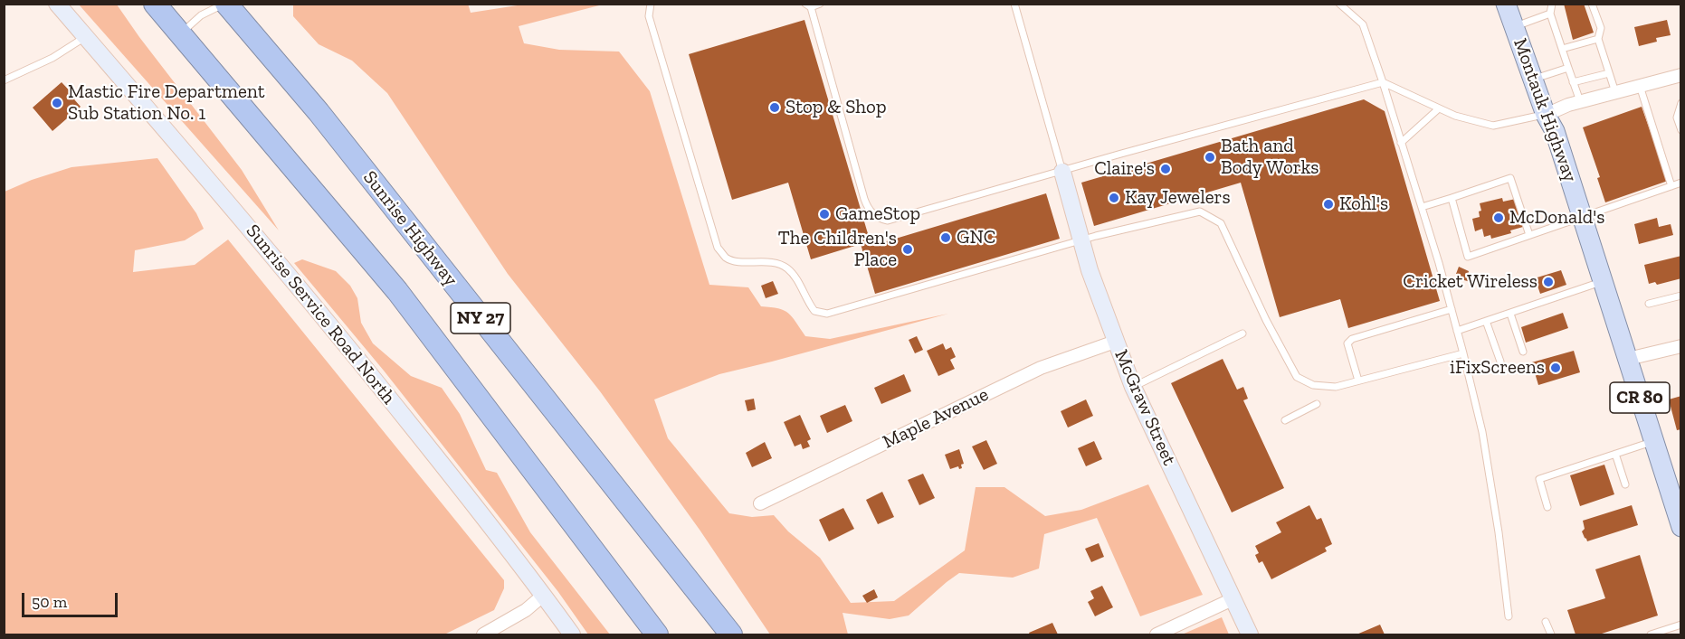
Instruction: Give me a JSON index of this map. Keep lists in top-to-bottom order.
{
  "streets": {
    "highway": ["Sunrise Highway", "NY 27"],
    "main road": ["Montauk Highway", "CR 80"],
    "street": ["Sunrise Service Road North", "McGraw Street", "Maple Avenue"]
  },
  "crossings": [
    ["McGraw Street", "Maple Avenue"]
  ],
  "places": [
    "Mastic Fire Department Sub Station No. 1",
    "Stop & Shop",
    "Bath and Body Works",
    "Claire's",
    "Kay Jewelers",
    "Kohl's",
    "GameStop",
    "McDonald's",
    "GNC",
    "The Children's Place",
    "Cricket Wireless",
    "iFixScreens"
  ],
  "scale_bar": "50 m"
}
